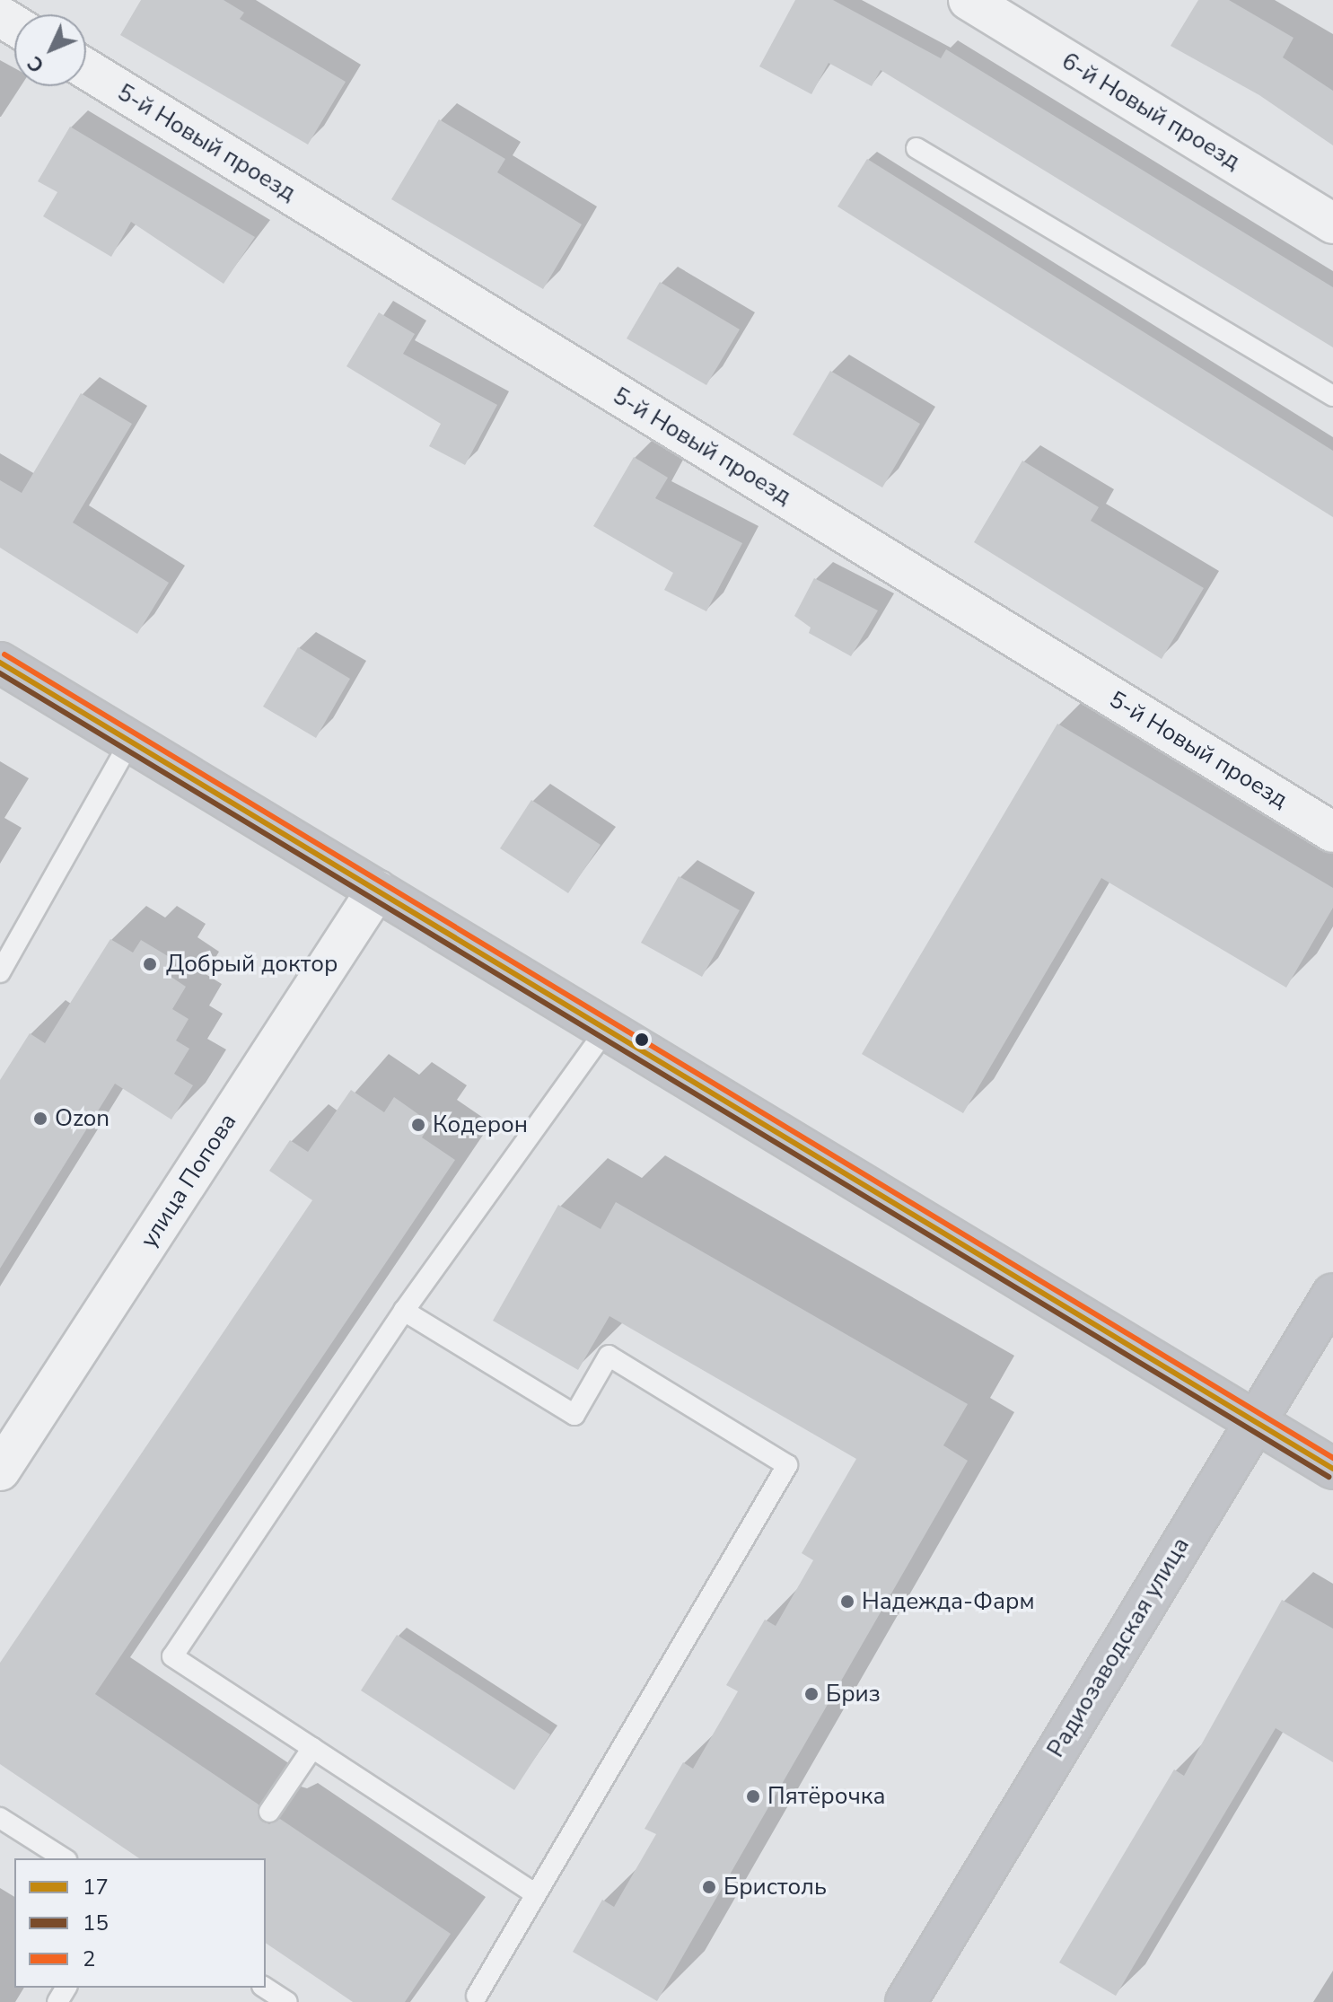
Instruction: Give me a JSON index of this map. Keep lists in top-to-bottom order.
{
  "streets": {
    "street": [
      "6-й Новый проезд",
      "5-й Новый проезд",
      "улица Попова",
      "Радиозаводская улица"
    ]
  },
  "places": [
    "Добрый доктор",
    "Ozon",
    "Кодерон",
    "Надежда-Фарм",
    "Бриз",
    "Пятёрочка",
    "Бристоль"
  ],
  "lines": ["transit line 2", "transit line 17", "transit line 15"],
  "legend": ["17", "15", "2"],
  "north": "bottom left"
}
